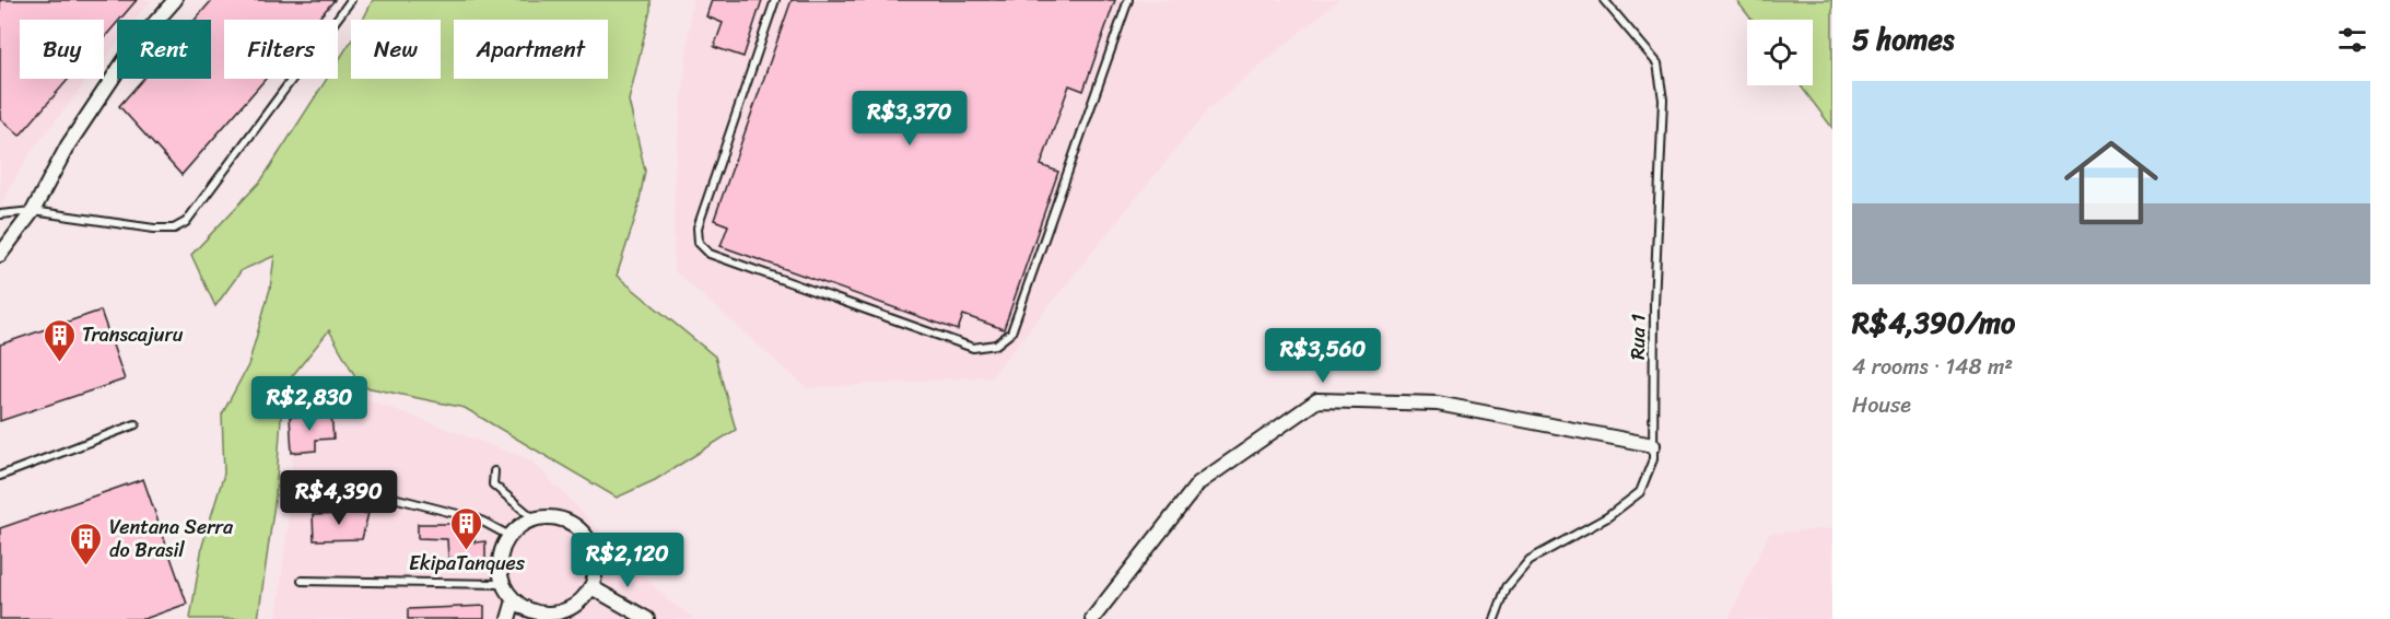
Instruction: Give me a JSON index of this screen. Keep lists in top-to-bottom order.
{
  "streets": {
    "lane": ["Rua 1"]
  },
  "places": {
    "building": ["Transcajuru", "EkipaTanques", "Ventana Serra do Brasil"]
  },
  "page": {
    "heading": "5 homes",
    "chip": [
      "Buy",
      "Rent",
      "Filters",
      "New",
      "Apartment"
    ],
    "list": [
      {
        "name": "R$4,390/mo",
        "note": "4 rooms · 148 m² · House"
      }
    ],
    "price": [
      "R$3,370",
      "R$3,560",
      "R$2,830",
      "R$4,390",
      "R$2,120"
    ]
  }
}
